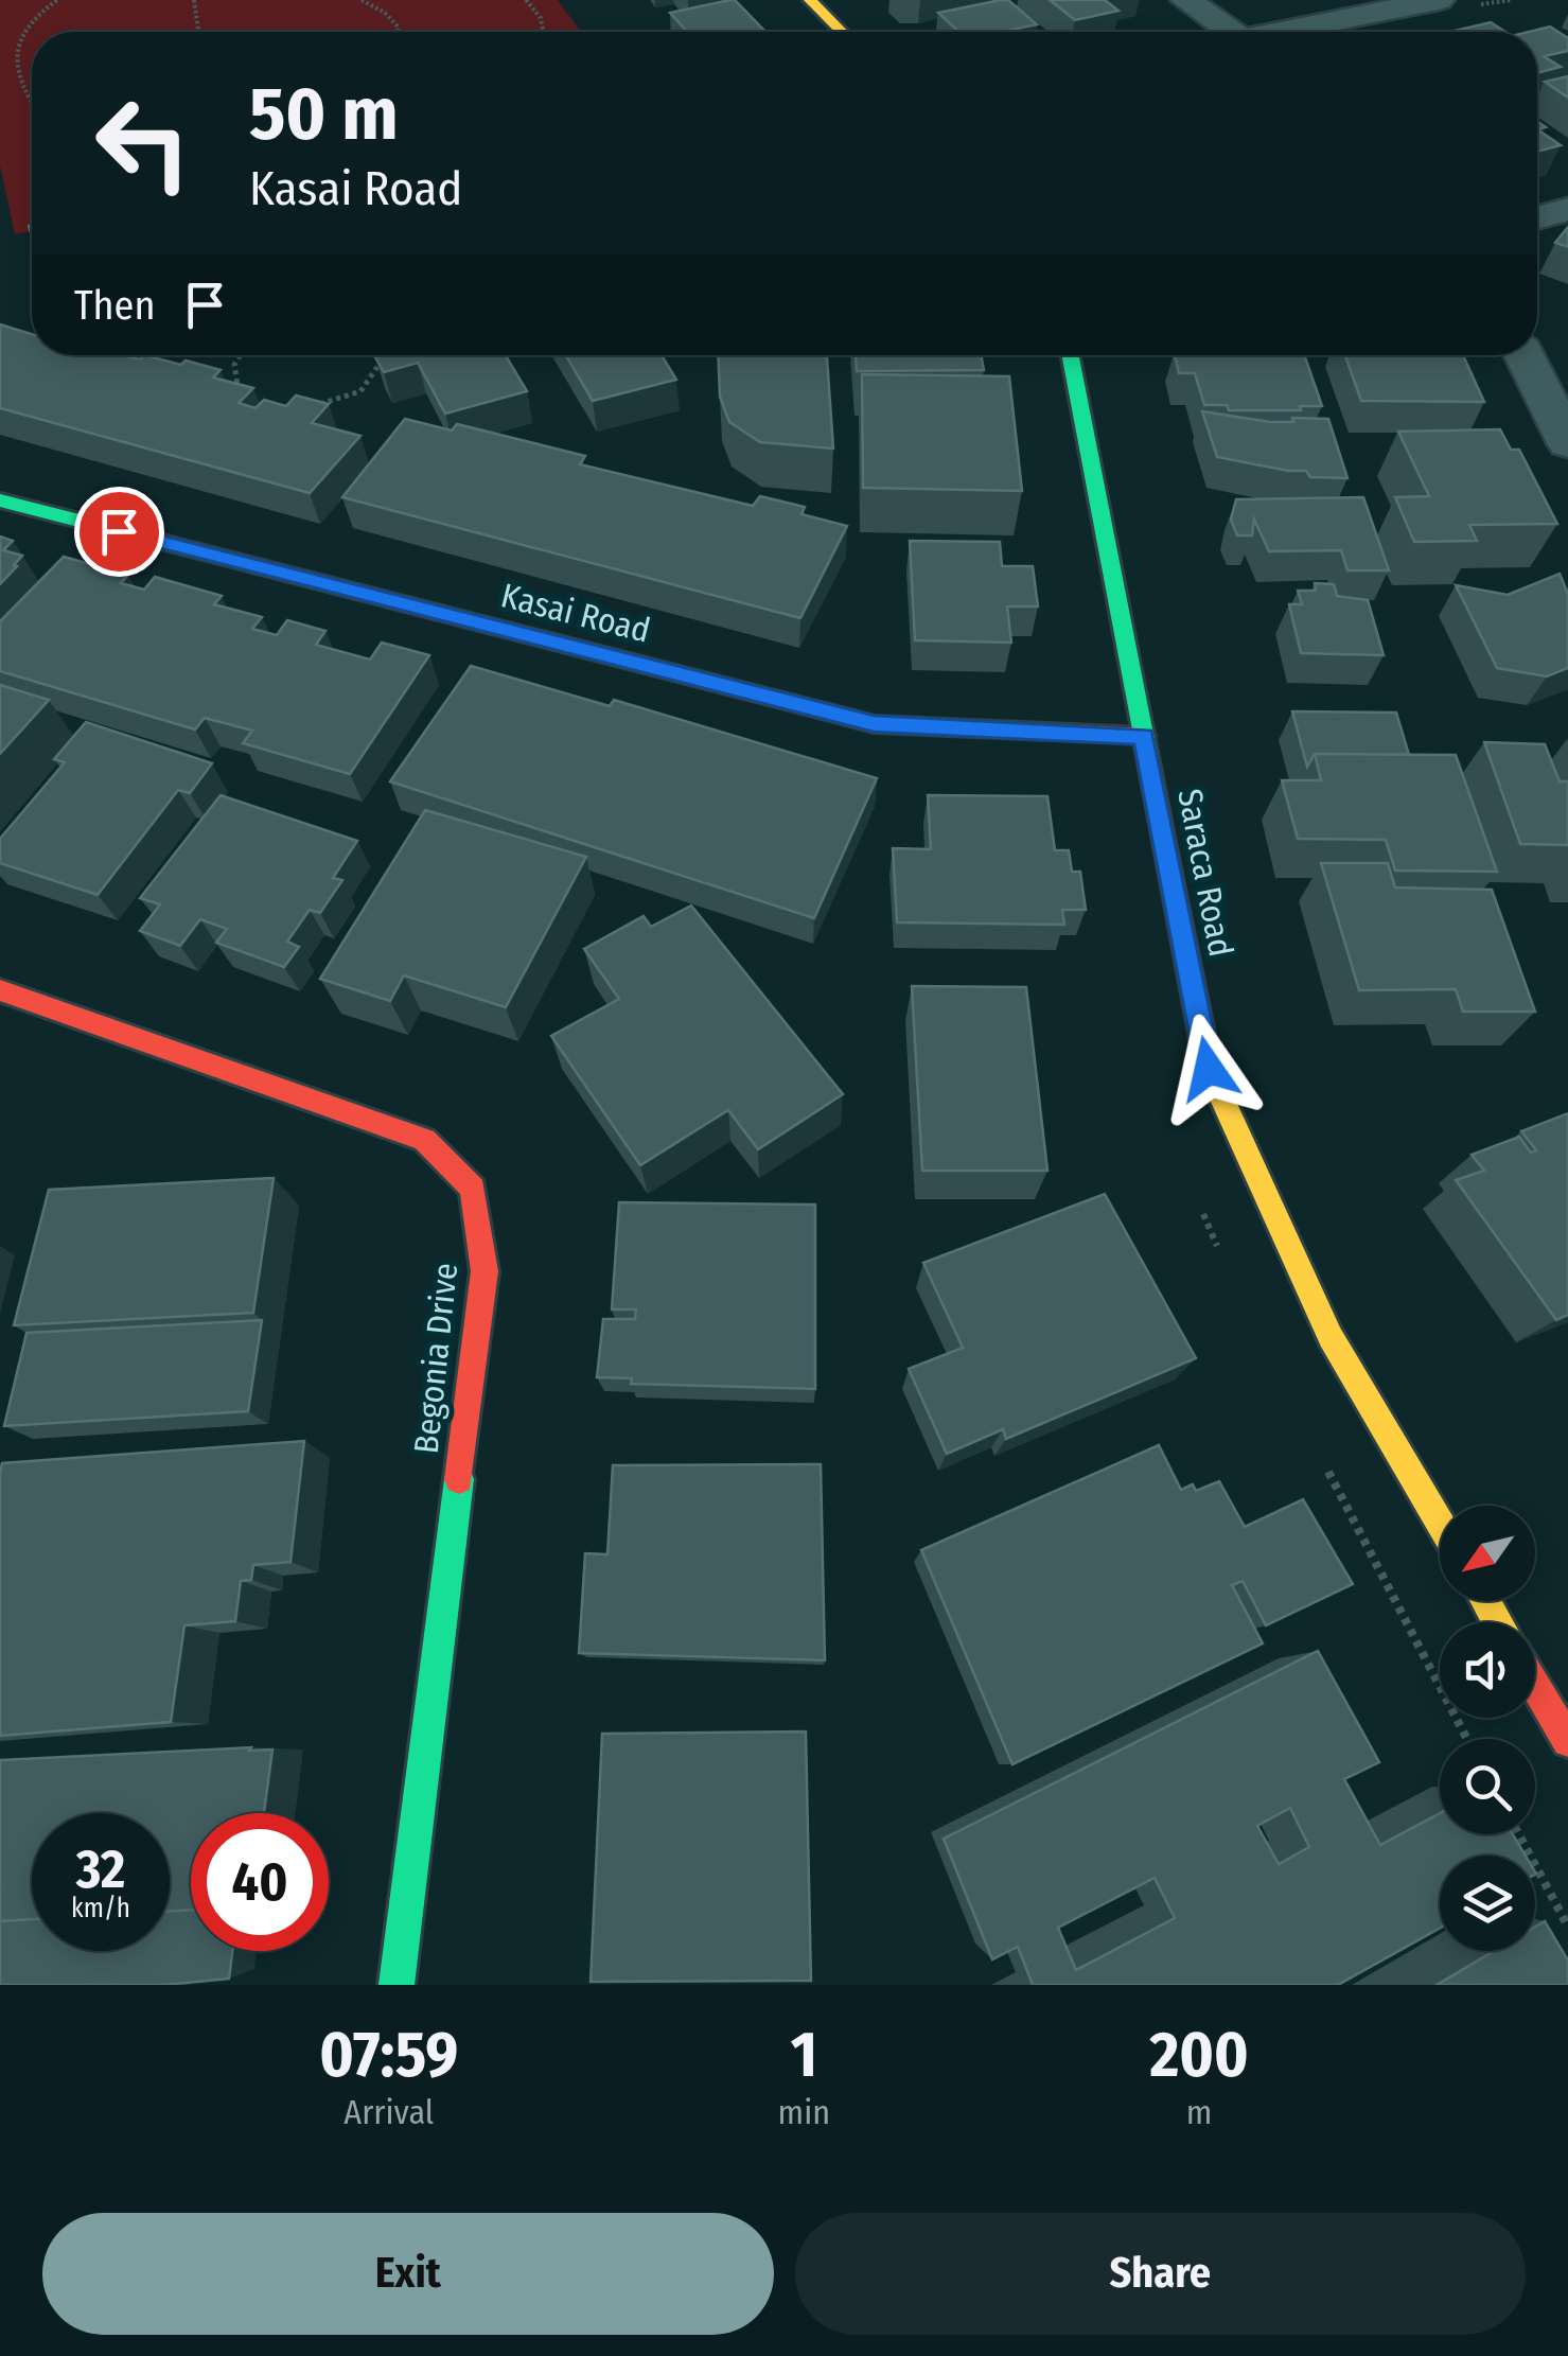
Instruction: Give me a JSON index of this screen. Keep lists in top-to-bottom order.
{
  "streets": {
    "street": ["Kasai Road", "Saraca Road", "Begonia Drive"]
  },
  "crossings": [
    ["Kasai Road", "Saraca Road"]
  ],
  "north": "bottom left",
  "page": {
    "turn": ["50 m", "Kasai Road"],
    "then": "Then",
    "speed": "32 km/h",
    "limit": "40",
    "eta": [
      "07:59",
      "Arrival",
      "1",
      "min",
      "200",
      "m"
    ],
    "buttons": ["Exit", "Share"]
  }
}
